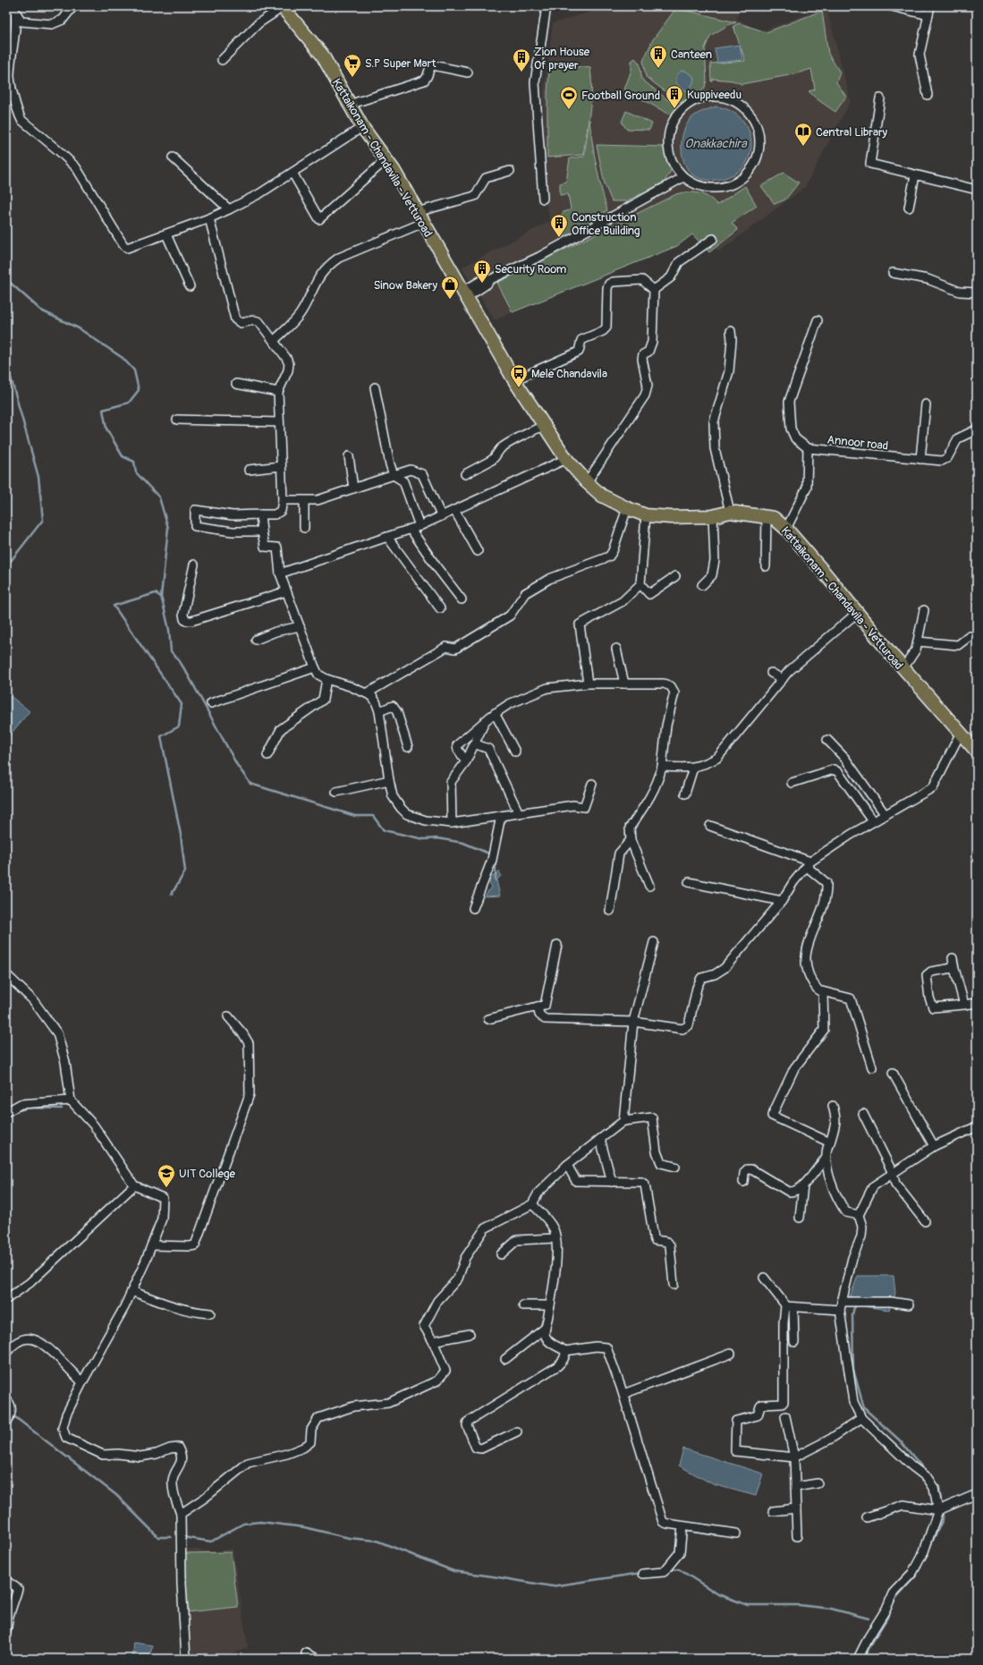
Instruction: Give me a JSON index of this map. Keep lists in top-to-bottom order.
{
  "streets": {
    "main road": ["Kattaikonam - Chandavila - Vetturoad"],
    "street": ["Annoor road"]
  },
  "water": ["Onakkachira"],
  "places": {
    "building": [
      "Canteen",
      "Zion House Of prayer",
      "Kuppiveedu",
      "Construction Office Building",
      "Security Room"
    ],
    "supermarket": ["S.P Super Mart"],
    "sports": ["Football Ground"],
    "library": ["Central Library"],
    "shop": ["Sinow Bakery"],
    "bus stop": ["Mele Chandavila"],
    "school or university": ["UIT College"]
  }
}
